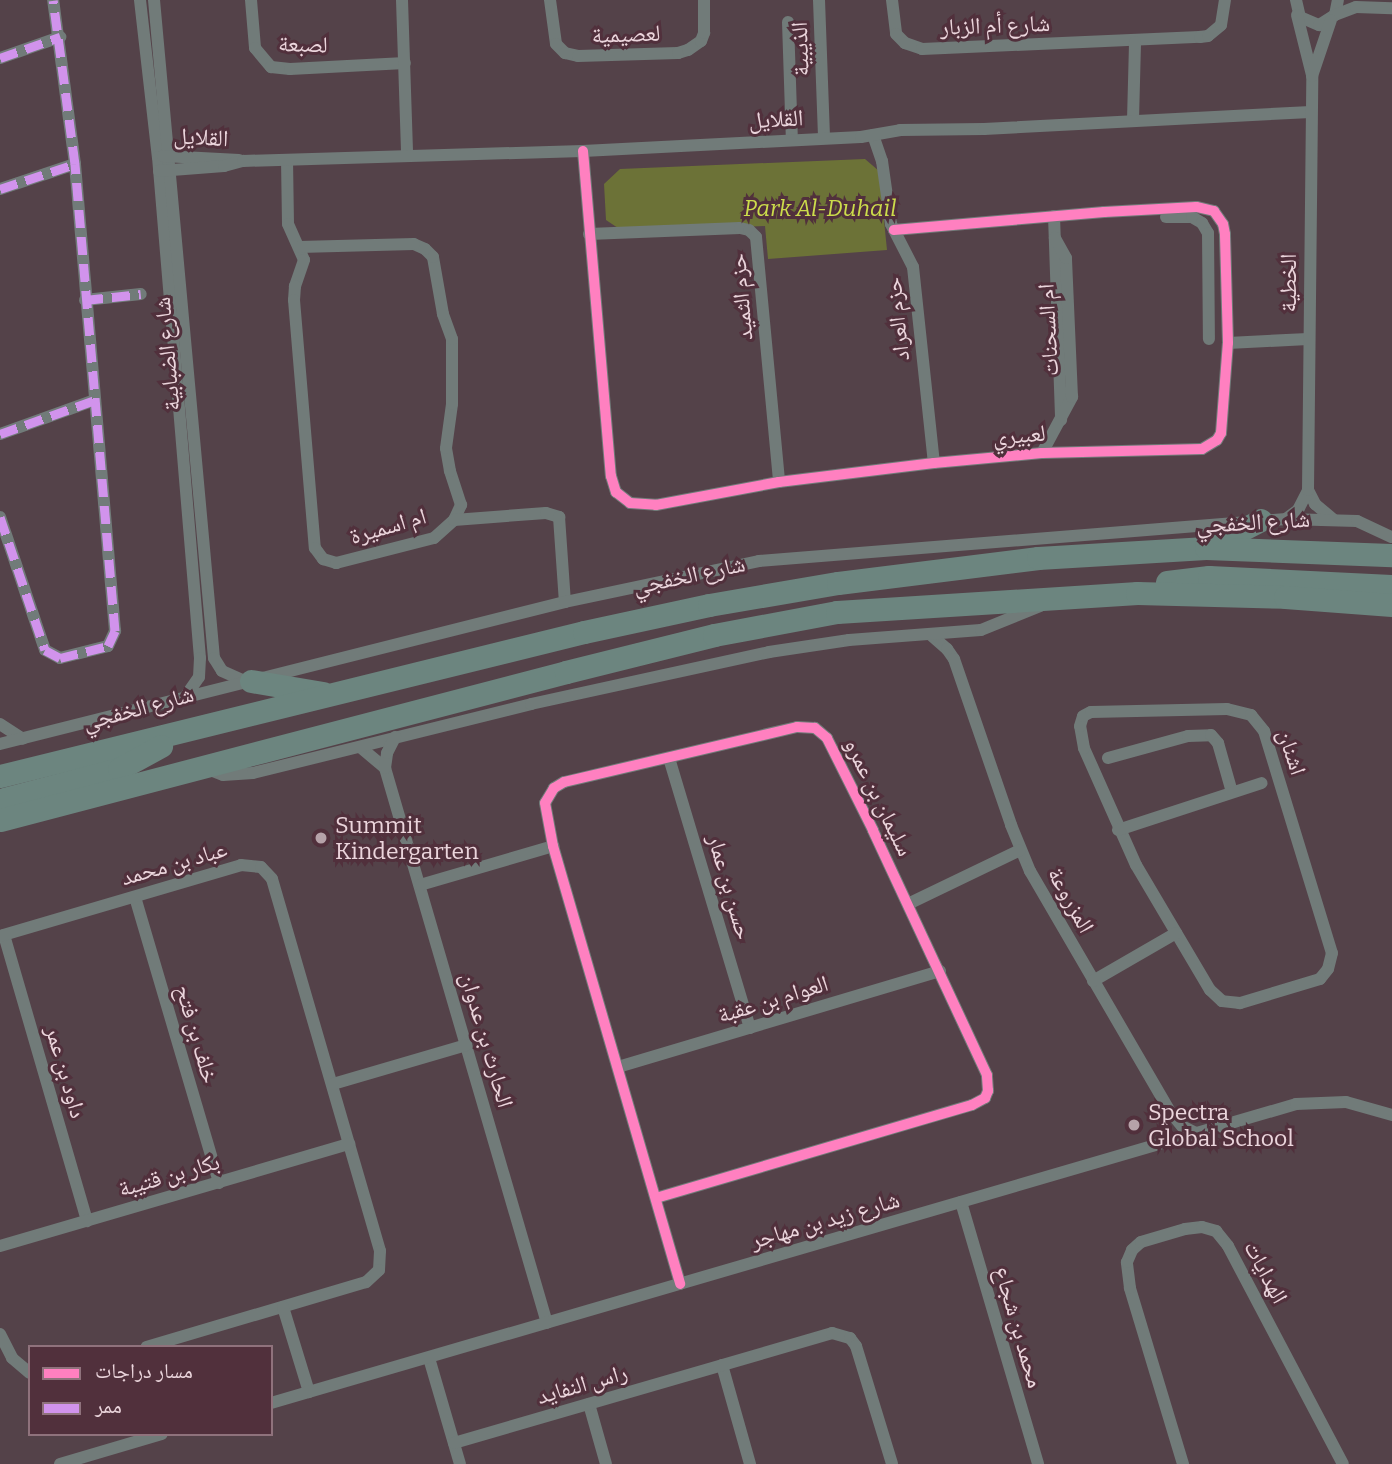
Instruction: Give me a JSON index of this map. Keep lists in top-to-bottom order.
{
  "streets": {
    "highway": ["شارع الخفجي"],
    "street": [
      "شارع أم الزبار",
      "لعصيمية",
      "لصبعة",
      "الذيبية",
      "القلايل",
      "الخطية",
      "حزم الثميد",
      "حزم العراد",
      "ام السحنات",
      "شارع الضبابية",
      "لعبيري",
      "ام اسميرة",
      "اشنان",
      "سليمان بن عمرو",
      "عباد بن محمد",
      "حسن بن عمار",
      "المزروعة",
      "العوام بن عقبة",
      "خلف بن فتح",
      "الحارث بن عدوان",
      "داود بن عمر",
      "بكار بن قتيبة",
      "شارع زيد بن مهاجر",
      "الهدايات",
      "محمد بن شجاع",
      "راس النفايد"
    ]
  },
  "crossings": [
    ["الذيبية", "القلايل"],
    ["القلايل", "الخطية"],
    ["القلايل", "حزم العراد"],
    ["القلايل", "شارع الضبابية"],
    ["القلايل", "لعبيري"],
    ["القلايل", "ام اسميرة"],
    ["حزم الثميد", "لعبيري"],
    ["حزم العراد", "لعبيري"],
    ["ام السحنات", "لعبيري"],
    ["شارع الضبابية", "شارع الخفجي"],
    ["سليمان بن عمرو", "حسن بن عمار"],
    ["سليمان بن عمرو", "العوام بن عقبة"],
    ["سليمان بن عمرو", "شارع زيد بن مهاجر"],
    ["عباد بن محمد", "خلف بن فتح"],
    ["عباد بن محمد", "داود بن عمر"],
    ["عباد بن محمد", "بكار بن قتيبة"],
    ["حسن بن عمار", "العوام بن عقبة"],
    ["المزروعة", "شارع زيد بن مهاجر"],
    ["خلف بن فتح", "بكار بن قتيبة"],
    ["الحارث بن عدوان", "شارع زيد بن مهاجر"],
    ["داود بن عمر", "بكار بن قتيبة"],
    ["شارع زيد بن مهاجر", "محمد بن شجاع"]
  ],
  "parks": ["Park Al-Duhail"],
  "places": ["Summit Kindergarten", "Spectra Global School"],
  "legend": ["مسار دراجات", "ممر"]
}
